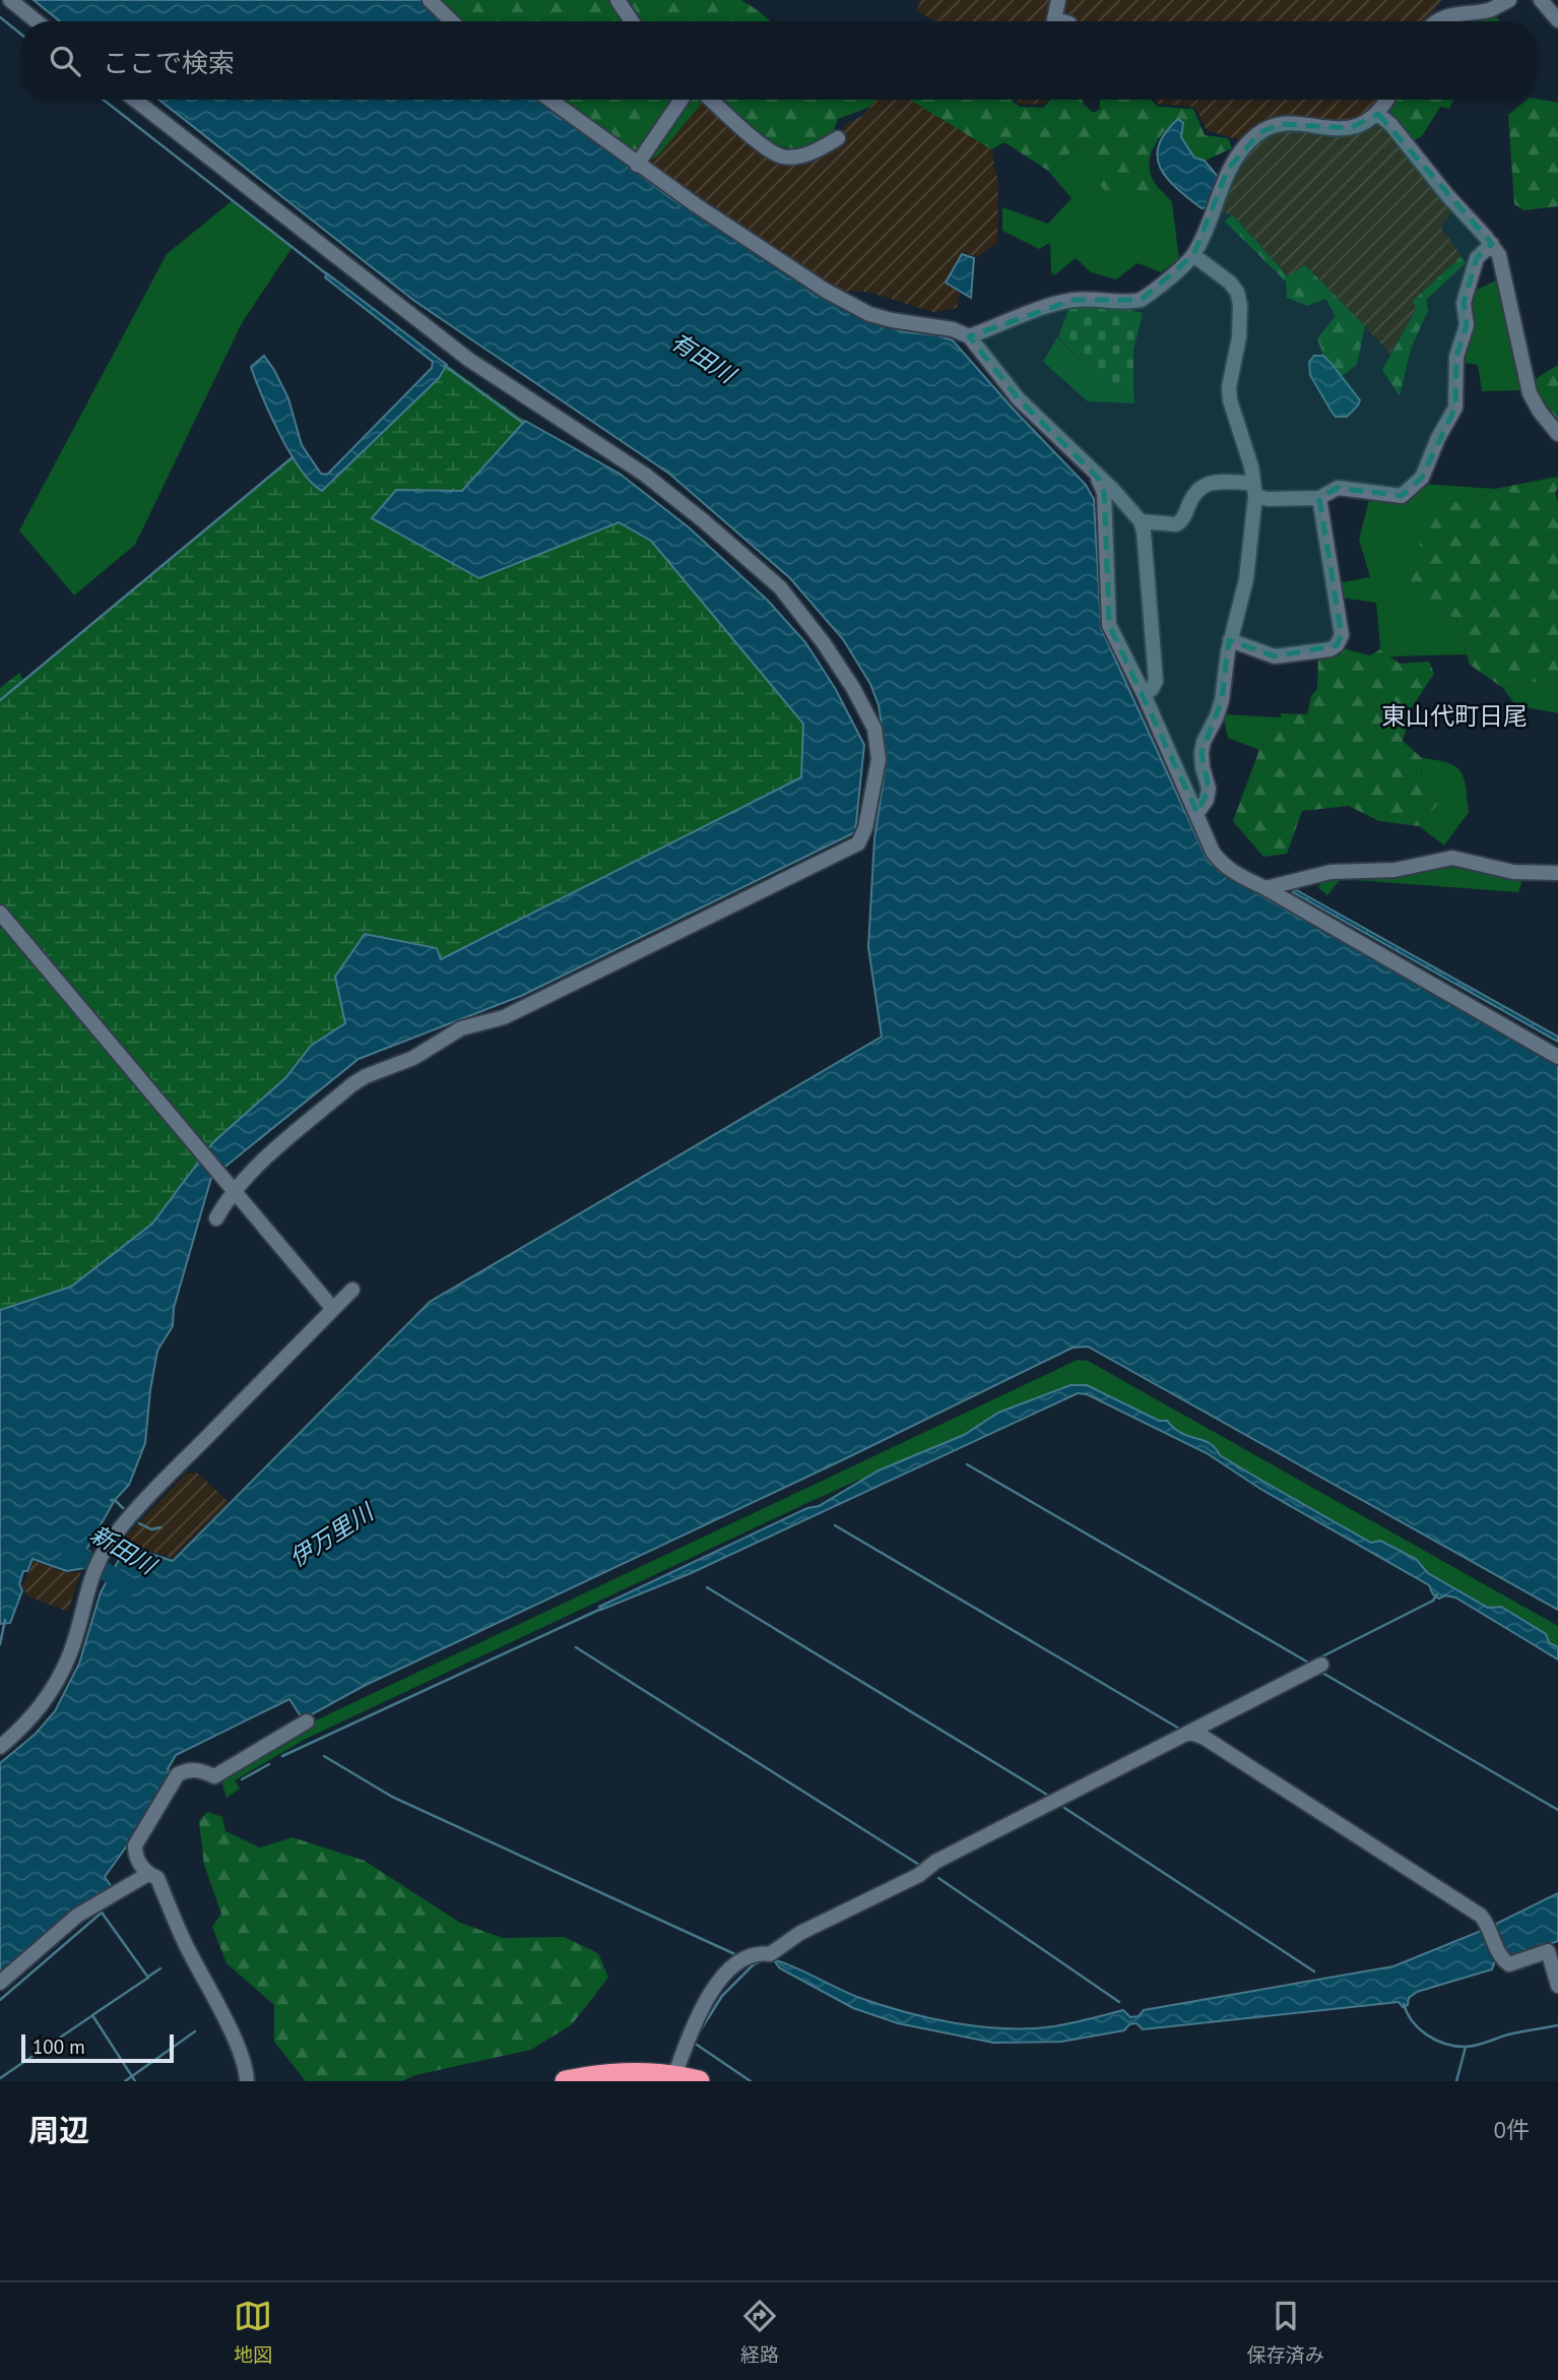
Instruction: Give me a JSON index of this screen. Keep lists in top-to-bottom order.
{
  "districts": ["東山代町日尾"],
  "water": ["有田川", "伊万里川", "新田川"],
  "scale_bar": "100 m",
  "page": {
    "search": "ここで検索",
    "scale": "100 m",
    "heading": ["周辺", "0件"],
    "nav": ["地図", "経路", "保存済み"]
  }
}
